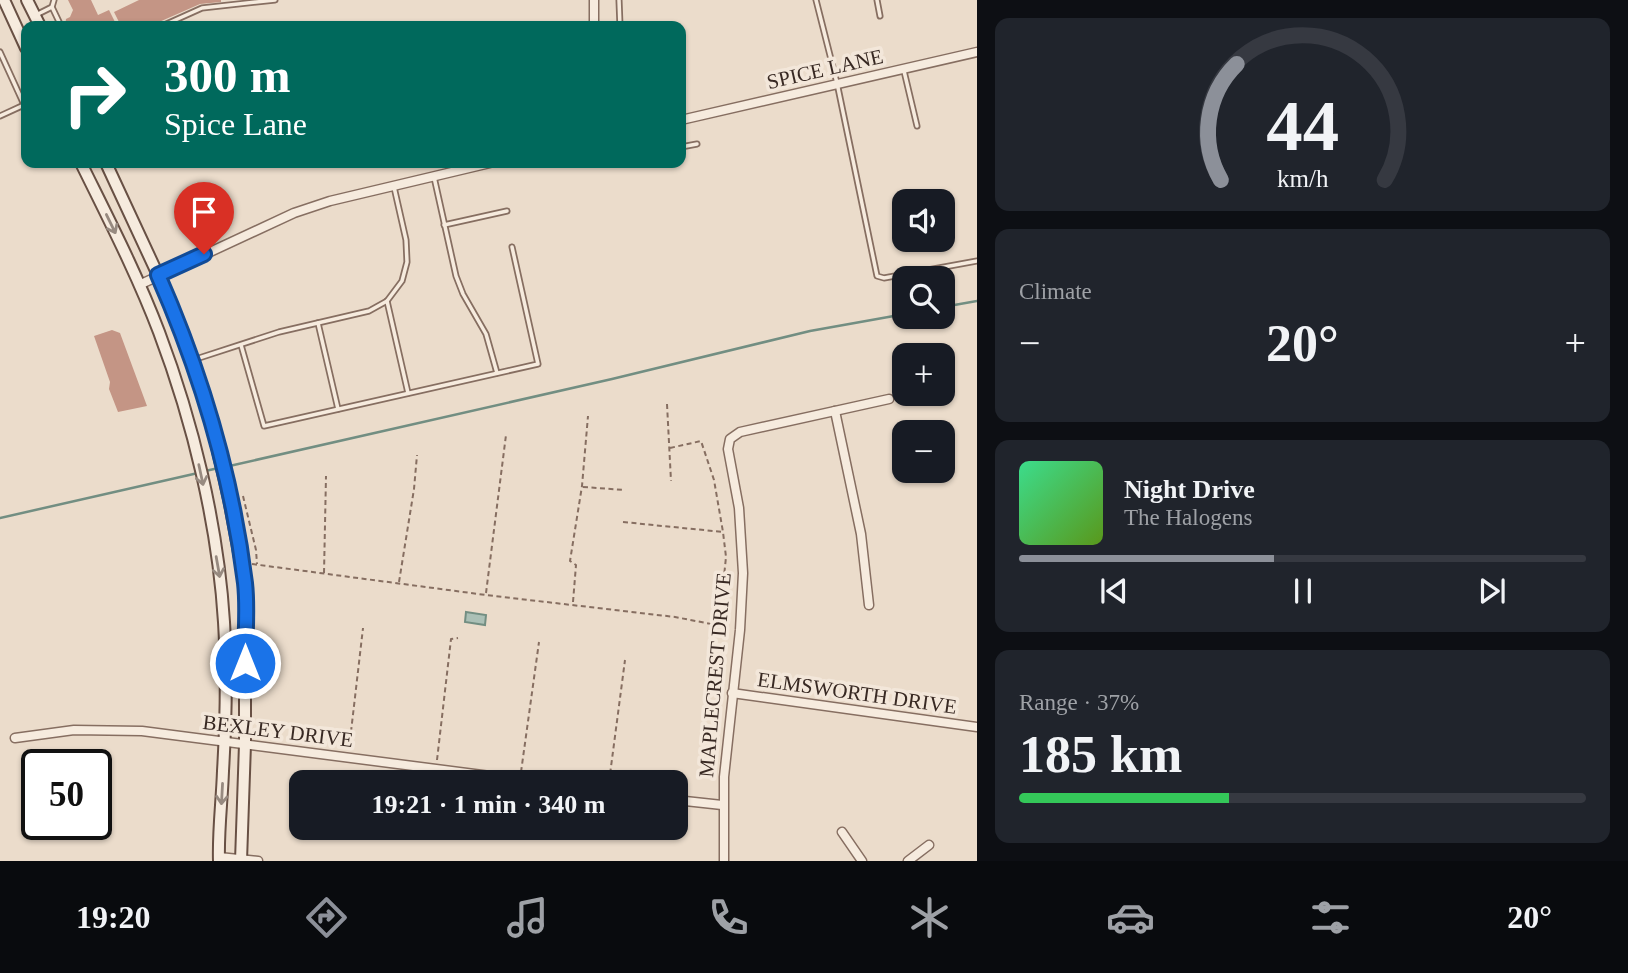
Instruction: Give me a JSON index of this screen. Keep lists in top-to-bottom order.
{
  "streets": {
    "street": [
      "SPICE LANE",
      "MAPLECREST DRIVE",
      "ELMSWORTH DRIVE",
      "BEXLEY DRIVE"
    ]
  },
  "crossings": [
    ["MAPLECREST DRIVE", "ELMSWORTH DRIVE"]
  ],
  "page": {
    "turn": ["300 m", "Spice Lane"],
    "map_buttons": ["+", "−"],
    "tile": [
      "Climate",
      ["Range · 37%", "185 km"]
    ],
    "heat": ["−", "20°", "+"],
    "song": ["Night Drive", "The Halogens"],
    "limit": "50",
    "trip": "19:21 · 1 min · 340 m",
    "tabs": ["19:20", "20°"],
    "gauge": ["44", "km/h"]
  }
}
